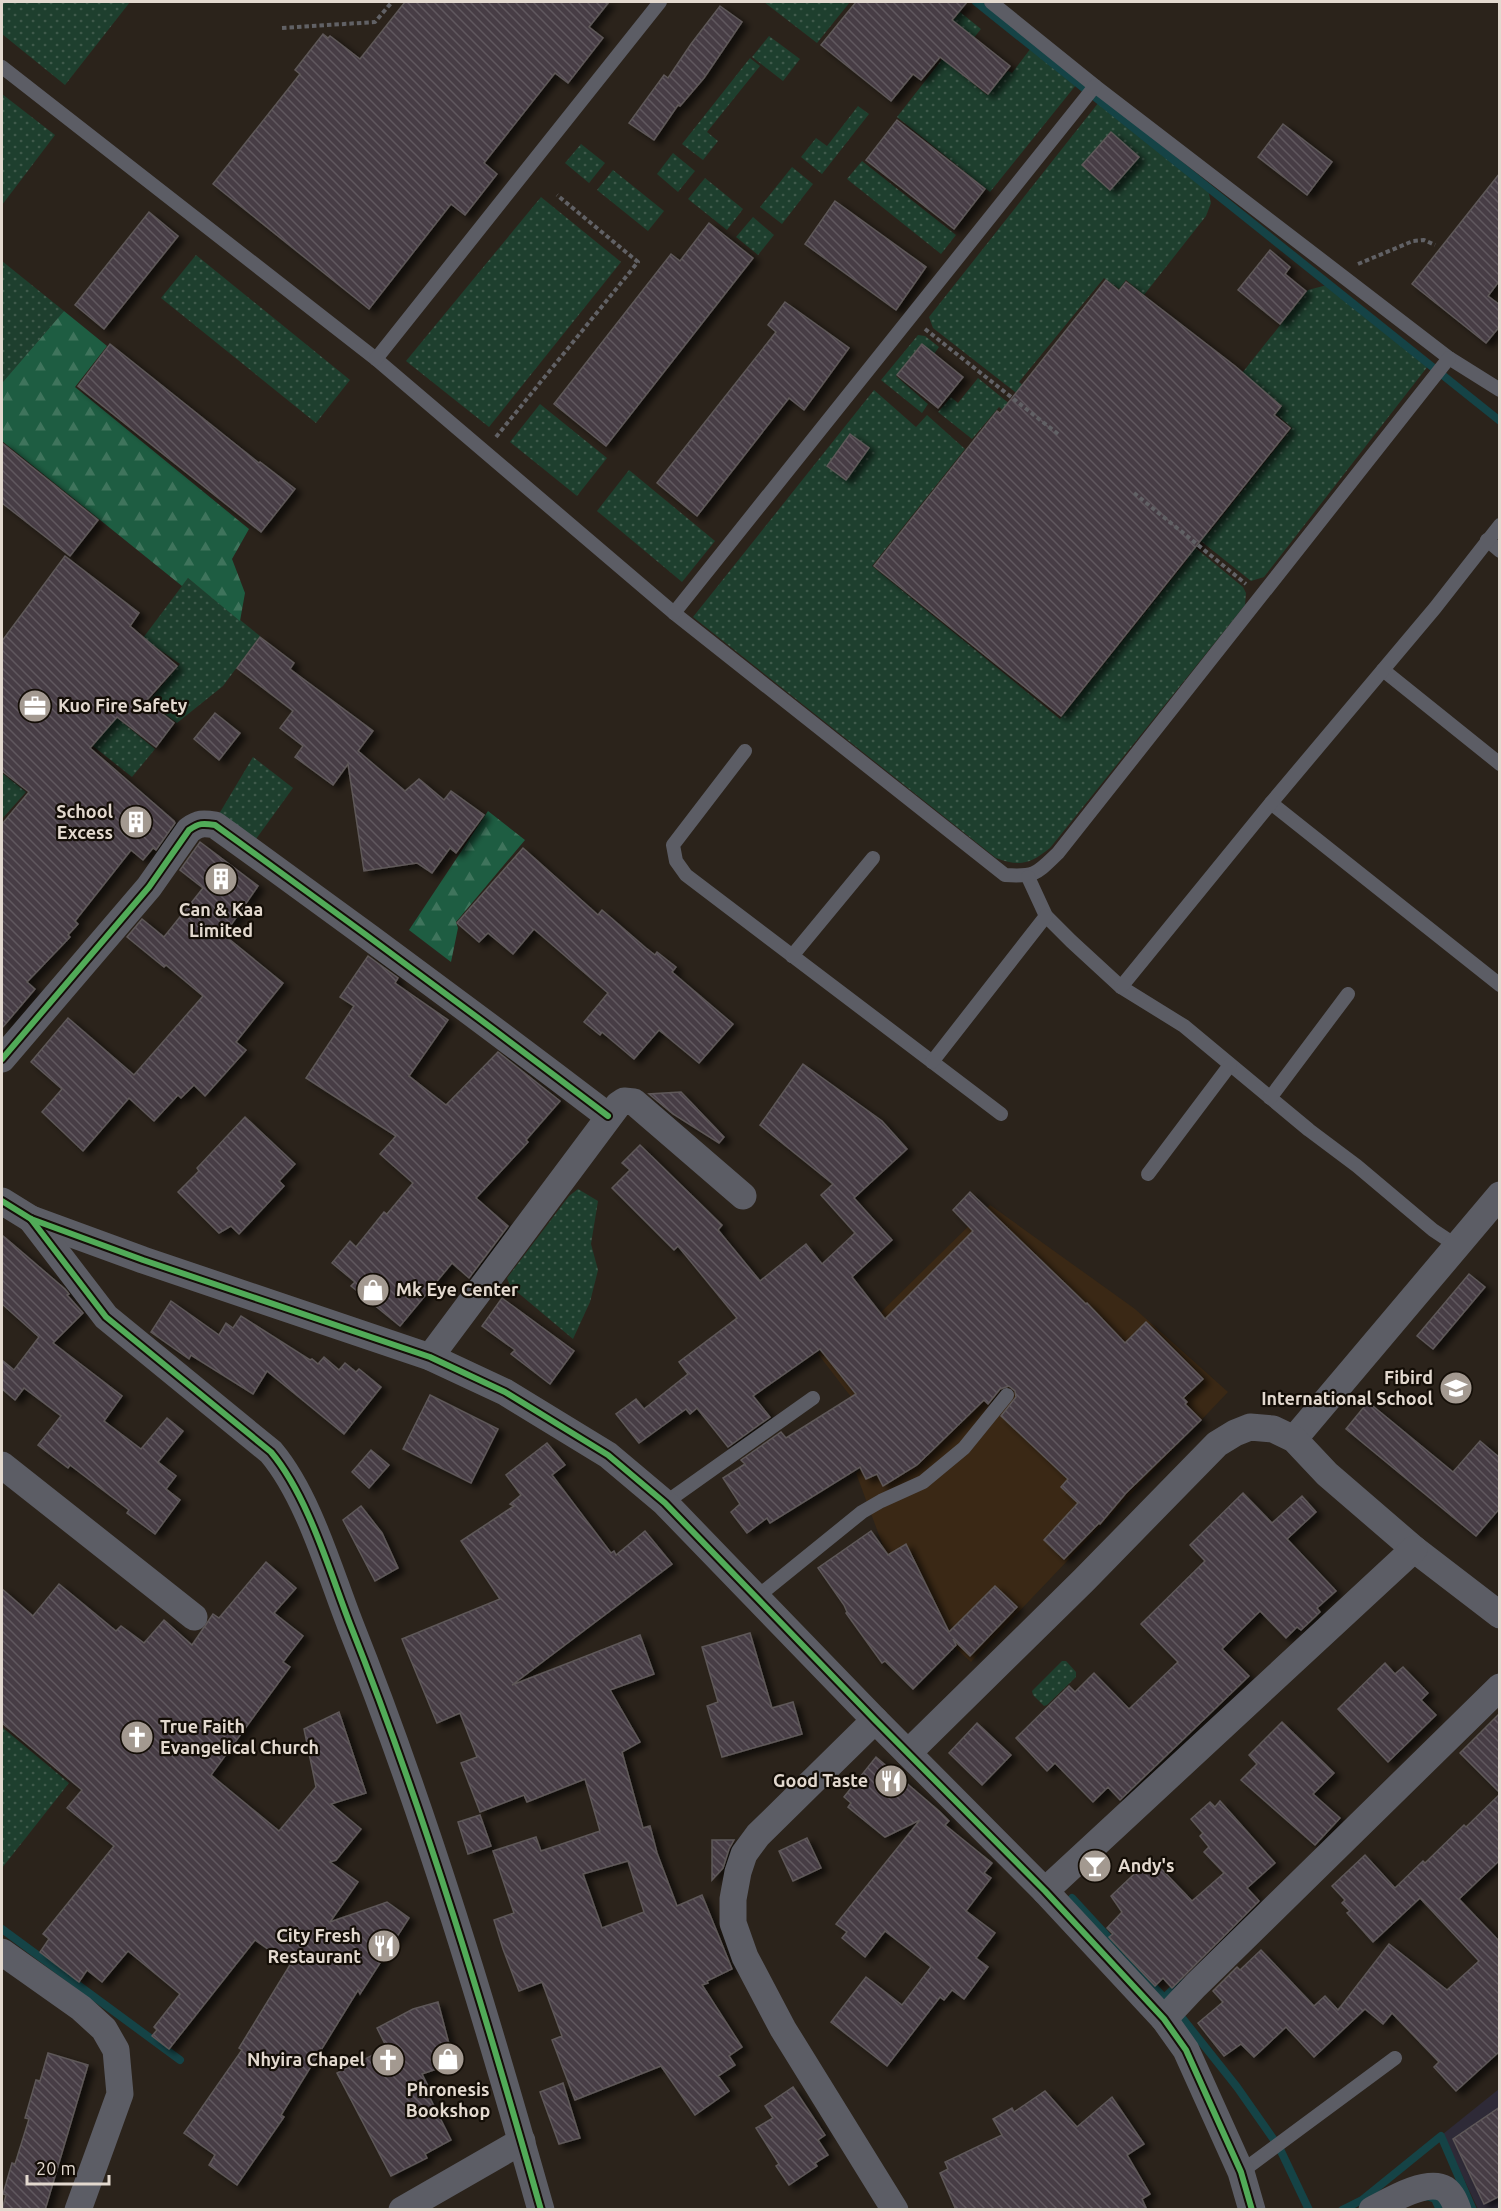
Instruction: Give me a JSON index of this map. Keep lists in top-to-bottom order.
{
  "places": {
    "office": ["Kuo Fire Safety"],
    "building": ["School Excess", "Can & Kaa Limited"],
    "shop": ["Mk Eye Center", "Phronesis Bookshop"],
    "school or university": ["Fibird International School"],
    "church": ["True Faith Evangelical Church", "Nhyira Chapel"],
    "restaurant": ["Good Taste", "City Fresh Restaurant"],
    "bar": ["Andy's"]
  },
  "scale_bar": "20 m"
}
